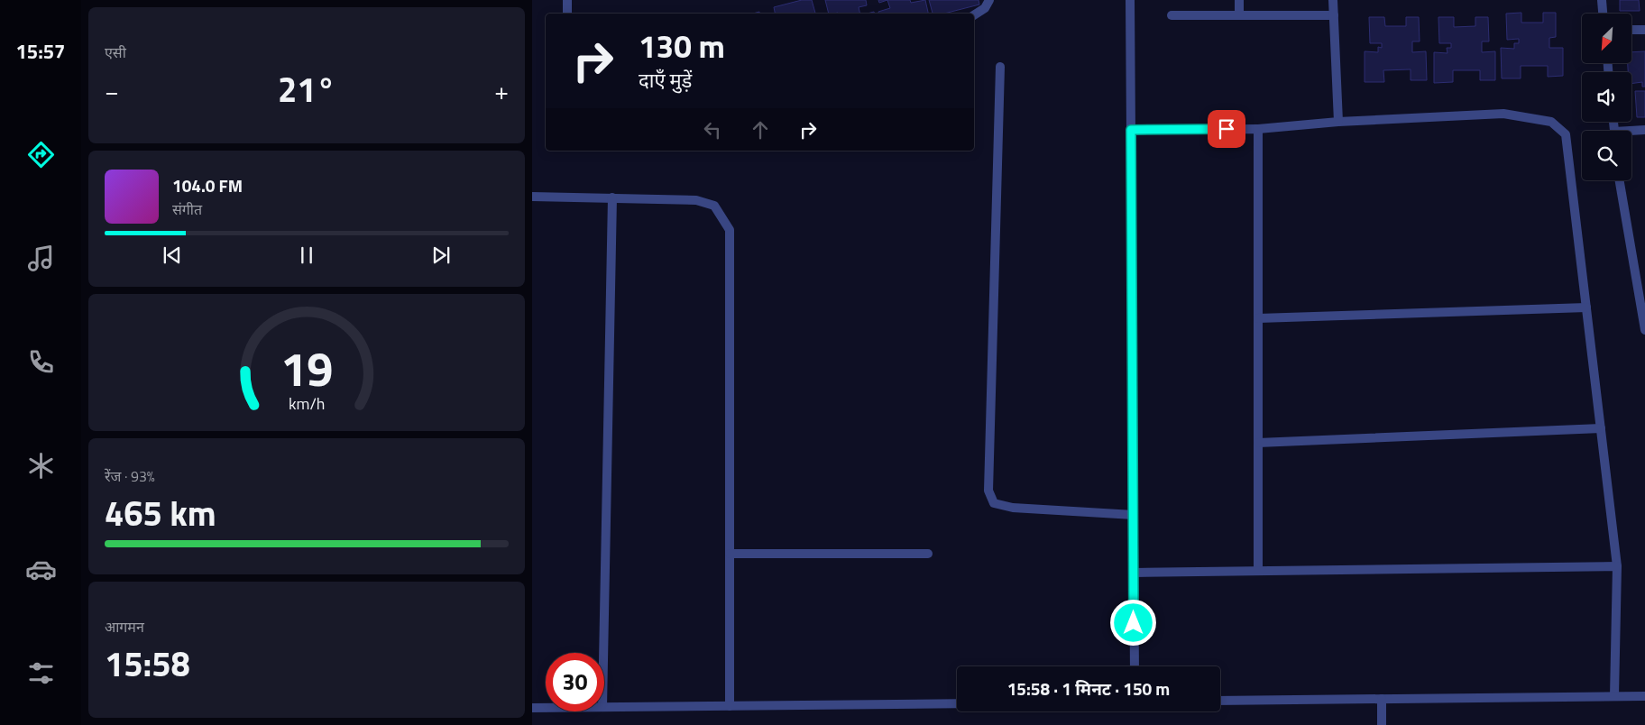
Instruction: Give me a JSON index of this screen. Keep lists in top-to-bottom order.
{
  "north": "bottom left",
  "page": {
    "tabs": "15:57",
    "tile": [
      "एसी",
      ["रेंज · 93%", "465 km"],
      ["आगमन", "15:58"]
    ],
    "turn": ["130 m", "दाएँ मुड़ें"],
    "heat": ["−", "21°", "+"],
    "song": ["104.0 FM", "संगीत"],
    "limit": "30",
    "trip": "15:58 · 1 मिनट · 150 m",
    "gauge": ["19", "km/h"]
  }
}
